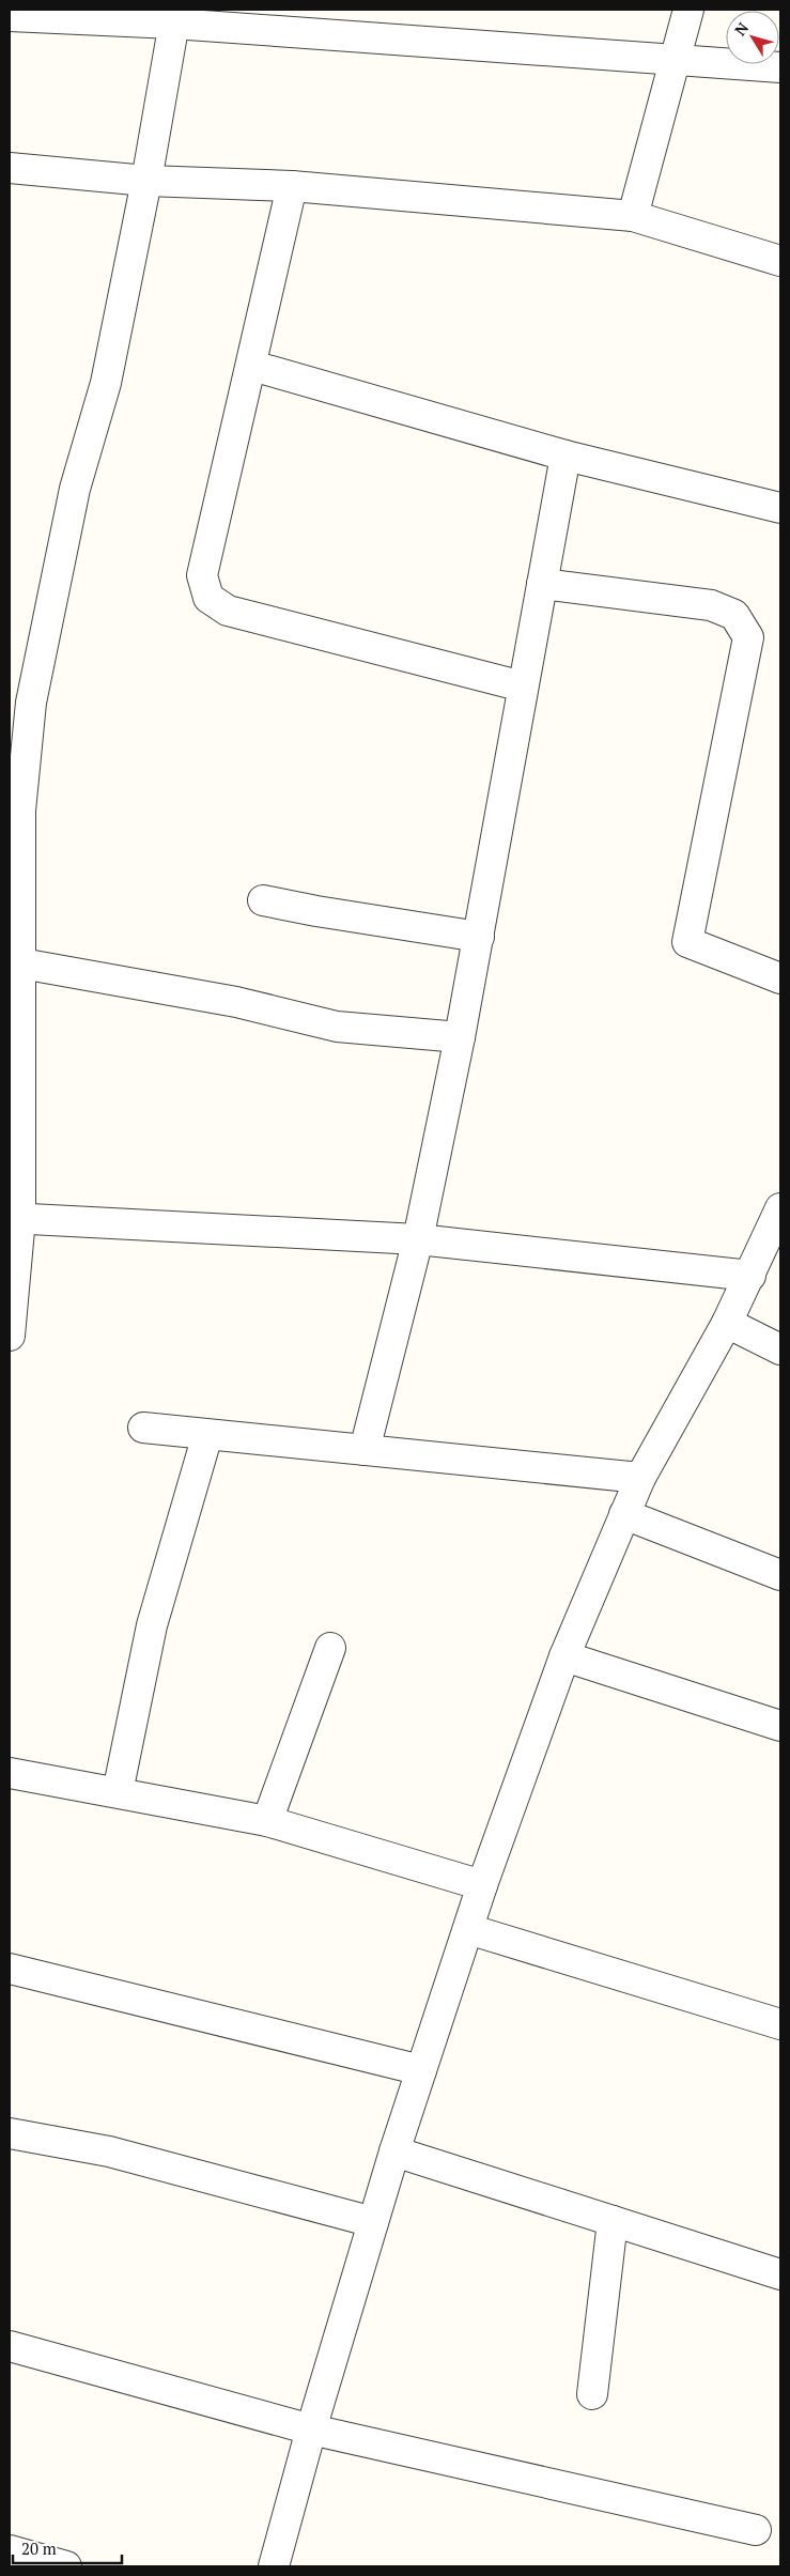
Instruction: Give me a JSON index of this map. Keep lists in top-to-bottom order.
{
  "scale_bar": "20 m",
  "north": "top left"
}
